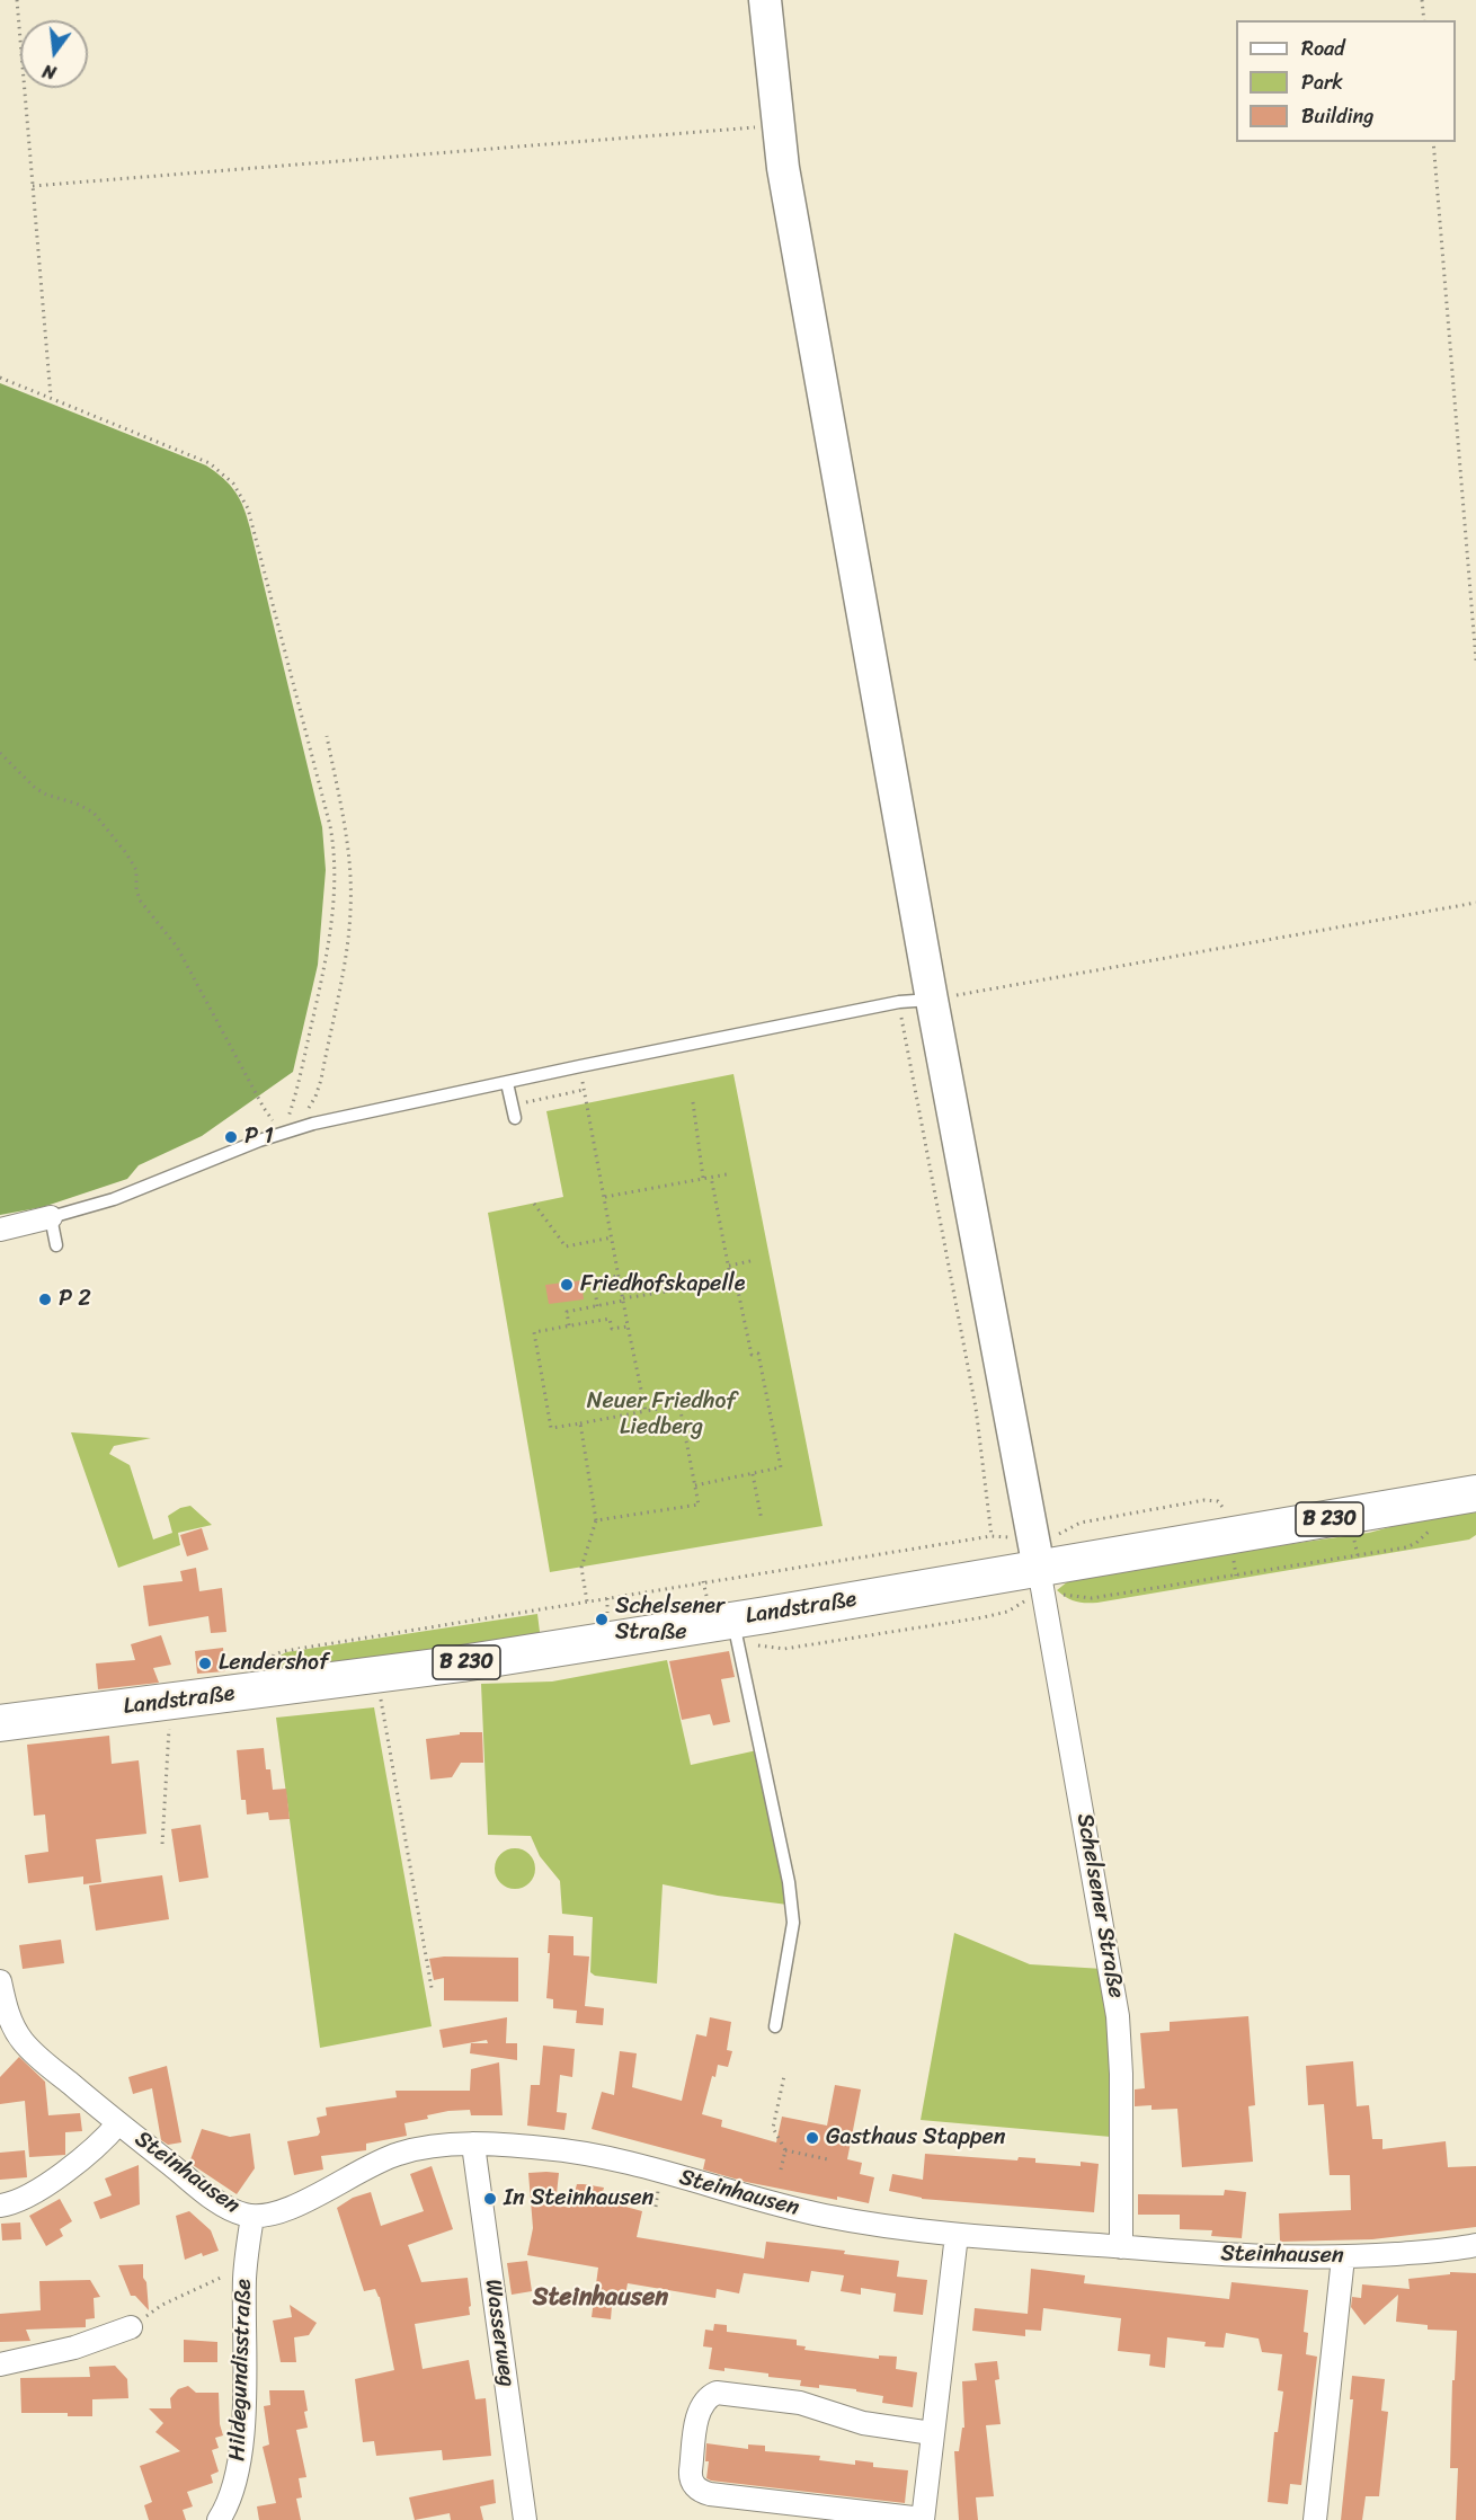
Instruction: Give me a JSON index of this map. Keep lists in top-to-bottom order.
{
  "streets": {
    "main road": ["B 230", "Landstraße"],
    "street": [
      "Schelsener Straße",
      "Steinhausen",
      "Wasserweg",
      "Hildegundisstraße"
    ]
  },
  "crossings": [
    ["B 230", "Landstraße"],
    ["B 230", "Schelsener Straße"],
    ["Landstraße", "Schelsener Straße"],
    ["Schelsener Straße", "Steinhausen"],
    ["Steinhausen", "Wasserweg"],
    ["Steinhausen", "Hildegundisstraße"]
  ],
  "districts": ["Steinhausen"],
  "parks": ["Neuer Friedhof Liedberg"],
  "places": [
    "P 1",
    "Friedhofskapelle",
    "P 2",
    "Schelsener Straße",
    "Lendershof",
    "Gasthaus Stappen",
    "In Steinhausen"
  ],
  "legend": ["Road", "Park", "Building"],
  "north": "bottom"
}
